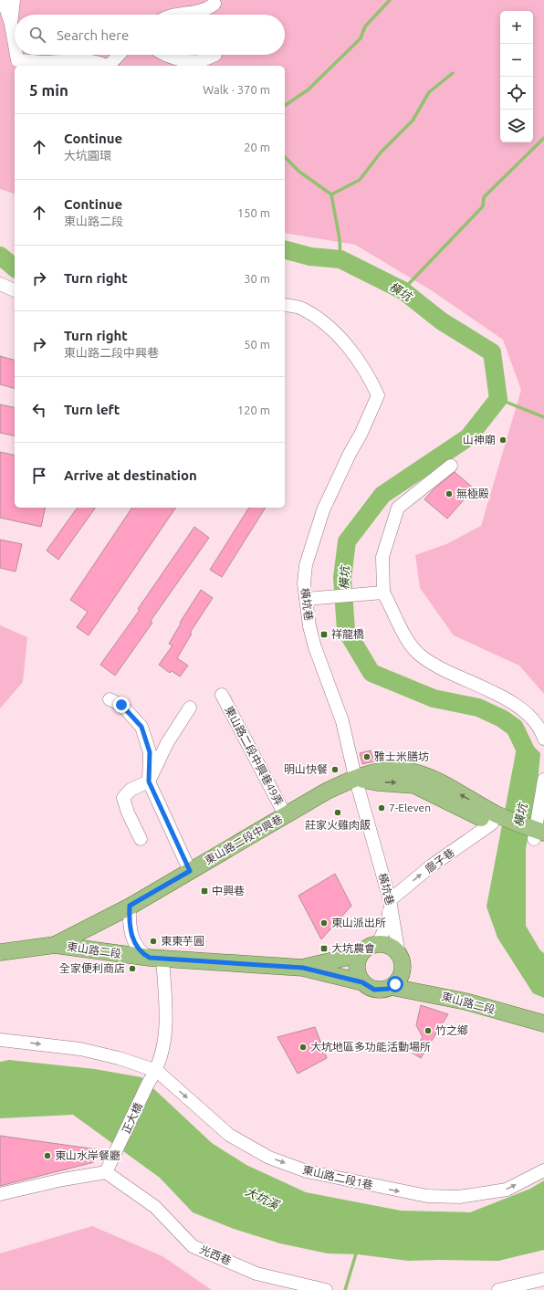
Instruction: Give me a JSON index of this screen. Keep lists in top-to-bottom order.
{
  "streets": {
    "main road": ["東山路二段中興巷", "東山路二段"],
    "street": [
      "橫坑巷",
      "東山路二段中興巷49弄",
      "廍子巷",
      "正大橋",
      "東山路二段1巷",
      "光西巷"
    ]
  },
  "crossings": [
    ["橫坑巷", "東山路二段中興巷"],
    ["橫坑巷", "廍子巷"],
    ["橫坑巷", "東山路二段"],
    ["東山路二段中興巷49弄", "東山路二段中興巷"],
    ["東山路二段中興巷", "東山路二段"],
    ["正大橋", "東山路二段1巷"],
    ["正大橋", "光西巷"]
  ],
  "one_way": ["廍子巷", "東山路二段1巷"],
  "water": ["橫坑", "大坑溪"],
  "places": {
    "other": [
      "山神廟",
      "無極殿",
      "雅士米膳坊",
      "明山快餐",
      "7-Eleven",
      "莊家火雞肉飯",
      "東山派出所",
      "東東芋圓",
      "全家便利商店",
      "竹之鄉",
      "大坑地區多功能活動場所",
      "東山水岸餐廳"
    ],
    "transit": ["祥龍橋", "中興巷", "大坑農會"]
  },
  "page": {
    "map_buttons": ["+", "−"],
    "search": "Search here",
    "heading": ["5 min", "Walk · 370 m"],
    "list": [
      ["Continue", "大坑圓環", "20 m"],
      ["Continue", "東山路二段", "150 m"],
      ["Turn right", "30 m"],
      ["Turn right", "東山路二段中興巷", "50 m"],
      ["Turn left", "120 m"],
      "Arrive at destination"
    ]
  }
}
